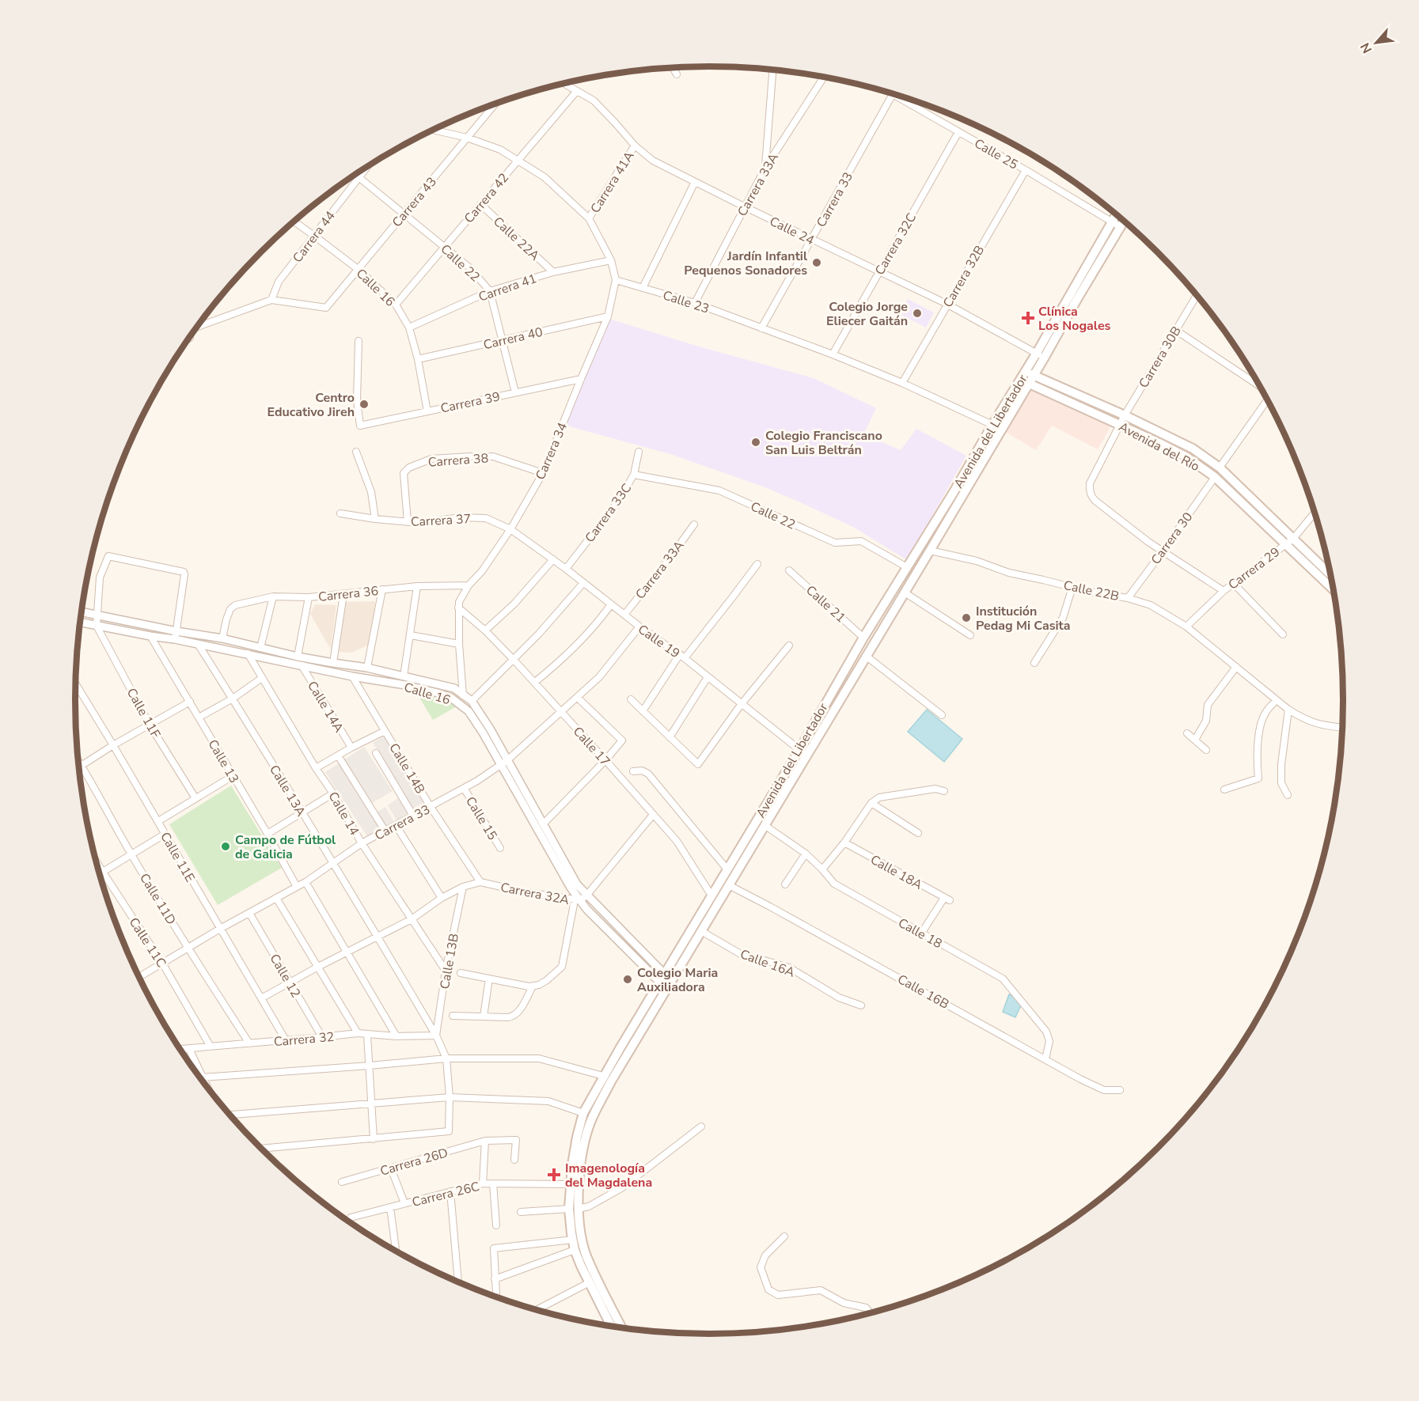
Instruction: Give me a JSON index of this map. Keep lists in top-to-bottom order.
{
  "streets": {
    "main road": ["Avenida del Libertador", "Avenida del Río"],
    "street": [
      "Calle 25",
      "Carrera 41A",
      "Carrera 33A",
      "Carrera 42",
      "Carrera 33",
      "Carrera 43",
      "Calle 24",
      "Carrera 44",
      "Calle 22A",
      "Carrera 32C",
      "Calle 22",
      "Carrera 32B",
      "Calle 16",
      "Carrera 41",
      "Calle 23",
      "Carrera 40",
      "Carrera 30B",
      "Carrera 39",
      "Carrera 34",
      "Carrera 38",
      "Carrera 33C",
      "Carrera 37",
      "Carrera 30",
      "Carrera 29",
      "Calle 22B",
      "Carrera 36",
      "Calle 21",
      "Calle 19",
      "Calle 14A",
      "Calle 11F",
      "Calle 17",
      "Calle 13",
      "Calle 14B",
      "Calle 13A",
      "Calle 14",
      "Calle 15",
      "Calle 11E",
      "Calle 18A",
      "Carrera 32A",
      "Calle 11D",
      "Calle 18",
      "Calle 11C",
      "Calle 13B",
      "Calle 16A",
      "Calle 12",
      "Calle 16B",
      "Carrera 32",
      "Carrera 26D",
      "Carrera 26C"
    ]
  },
  "crossings": [
    ["Calle 25", "Carrera 33"],
    ["Calle 25", "Carrera 32C"],
    ["Calle 25", "Carrera 32B"],
    ["Calle 25", "Avenida del Libertador"],
    ["Carrera 41A", "Calle 24"],
    ["Carrera 33A", "Calle 24"],
    ["Carrera 33A", "Calle 23"],
    ["Carrera 33A", "Calle 19"],
    ["Carrera 42", "Calle 24"],
    ["Carrera 42", "Calle 22A"],
    ["Carrera 42", "Calle 22"],
    ["Carrera 42", "Calle 16"],
    ["Carrera 33", "Calle 24"],
    ["Carrera 33", "Calle 16"],
    ["Carrera 33", "Calle 23"],
    ["Carrera 33", "Calle 19"],
    ["Carrera 33", "Calle 17"],
    ["Carrera 33", "Calle 13"],
    ["Carrera 33", "Calle 14B"],
    ["Carrera 33", "Calle 13A"],
    ["Carrera 33", "Calle 14"],
    ["Carrera 33", "Calle 15"],
    ["Carrera 33", "Calle 11E"],
    ["Carrera 33", "Calle 11D"],
    ["Carrera 33", "Calle 11C"],
    ["Carrera 33", "Calle 12"],
    ["Carrera 43", "Carrera 44"],
    ["Carrera 43", "Calle 22"],
    ["Carrera 43", "Calle 16"],
    ["Calle 24", "Carrera 32C"],
    ["Calle 24", "Carrera 32B"],
    ["Calle 24", "Avenida del Libertador"],
    ["Carrera 44", "Calle 22"],
    ["Carrera 44", "Calle 16"],
    ["Calle 22A", "Carrera 41"],
    ["Carrera 32C", "Calle 23"],
    ["Calle 22", "Carrera 41"],
    ["Calle 22", "Carrera 40"],
    ["Calle 22", "Carrera 39"],
    ["Calle 22", "Avenida del Libertador"],
    ["Calle 22", "Carrera 33C"],
    ["Carrera 32B", "Calle 23"],
    ["Calle 16", "Carrera 41"],
    ["Calle 16", "Carrera 40"],
    ["Calle 16", "Carrera 39"],
    ["Calle 16", "Avenida del Libertador"],
    ["Calle 16", "Carrera 34"],
    ["Calle 16", "Carrera 36"],
    ["Calle 16", "Calle 14A"],
    ["Calle 16", "Calle 11F"],
    ["Calle 16", "Calle 17"],
    ["Calle 16", "Calle 13"],
    ["Calle 16", "Calle 14B"],
    ["Calle 16", "Calle 13A"],
    ["Calle 16", "Calle 14"],
    ["Calle 16", "Carrera 32A"],
    ["Calle 23", "Avenida del Libertador"],
    ["Calle 23", "Carrera 34"],
    ["Carrera 40", "Carrera 34"],
    ["Carrera 30B", "Avenida del Río"],
    ["Carrera 30B", "Carrera 30"],
    ["Carrera 30B", "Carrera 29"],
    ["Carrera 39", "Carrera 34"],
    ["Avenida del Libertador", "Avenida del Río"],
    ["Avenida del Libertador", "Calle 22B"],
    ["Avenida del Libertador", "Calle 21"],
    ["Avenida del Libertador", "Calle 19"],
    ["Avenida del Libertador", "Calle 17"],
    ["Avenida del Libertador", "Calle 18"],
    ["Avenida del Libertador", "Calle 16A"],
    ["Avenida del Libertador", "Calle 16B"],
    ["Avenida del Libertador", "Carrera 26C"],
    ["Avenida del Río", "Carrera 30"],
    ["Avenida del Río", "Carrera 29"],
    ["Carrera 34", "Carrera 38"],
    ["Carrera 34", "Carrera 37"],
    ["Carrera 34", "Carrera 36"],
    ["Carrera 34", "Calle 19"],
    ["Carrera 34", "Calle 17"],
    ["Carrera 38", "Carrera 37"],
    ["Carrera 33C", "Calle 19"],
    ["Carrera 37", "Calle 19"],
    ["Carrera 30", "Calle 22B"],
    ["Carrera 29", "Calle 22B"],
    ["Calle 17", "Carrera 32A"],
    ["Calle 14B", "Carrera 32A"],
    ["Calle 13A", "Carrera 32A"],
    ["Calle 13A", "Calle 13B"],
    ["Calle 13A", "Carrera 32"],
    ["Calle 14", "Carrera 32A"],
    ["Calle 14", "Calle 13B"],
    ["Calle 11E", "Carrera 32A"],
    ["Calle 11E", "Carrera 32"],
    ["Calle 18A", "Calle 18"],
    ["Carrera 32A", "Calle 13B"],
    ["Carrera 32A", "Calle 12"],
    ["Calle 11D", "Carrera 32"],
    ["Calle 18", "Calle 16B"],
    ["Calle 11C", "Carrera 32"],
    ["Calle 13B", "Carrera 32"],
    ["Calle 12", "Carrera 32"]
  ],
  "places": {
    "other": [
      "Jardín Infantil Pequenos Sonadores",
      "Colegio Jorge Eliecer Gaitán",
      "Centro Educativo Jireh",
      "Colegio Franciscano San Luis Beltrán",
      "Institución Pedag Mi Casita",
      "Campo de Fútbol de Galicia",
      "Colegio Maria Auxiliadora"
    ],
    "health": ["Clínica Los Nogales", "Imagenología del Magdalena"]
  },
  "north": "bottom left"
}
